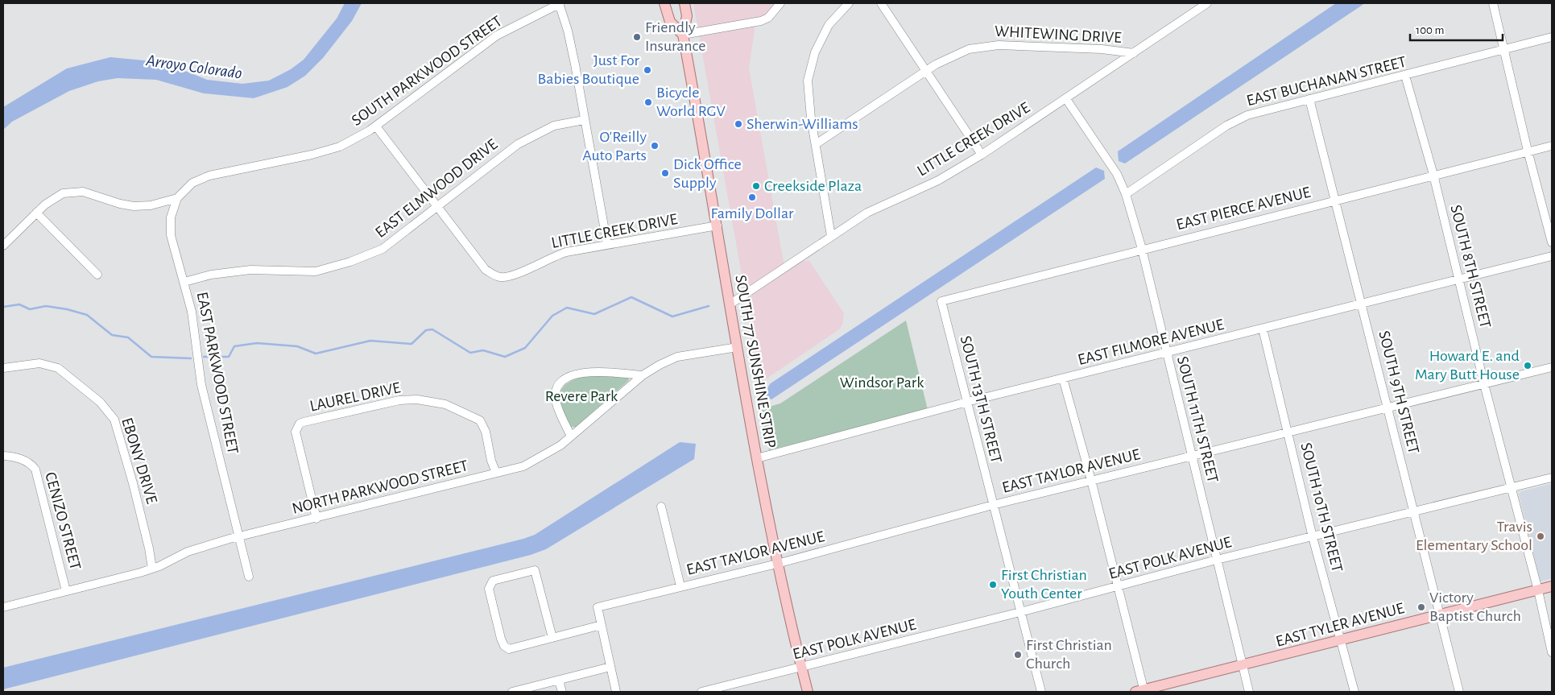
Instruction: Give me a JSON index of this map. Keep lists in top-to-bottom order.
{
  "streets": {
    "main road": ["SOUTH 77 SUNSHINE STRIP", "EAST TYLER AVENUE"],
    "street": [
      "WHITEWING DRIVE",
      "SOUTH PARKWOOD STREET",
      "EAST BUCHANAN STREET",
      "LITTLE CREEK DRIVE",
      "EAST ELMWOOD DRIVE",
      "EAST PIERCE AVENUE",
      "SOUTH 8TH STREET",
      "EAST FILMORE AVENUE",
      "EAST PARKWOOD STREET",
      "SOUTH 9TH STREET",
      "LAUREL DRIVE",
      "SOUTH 13TH STREET",
      "SOUTH 11TH STREET",
      "EBONY DRIVE",
      "EAST TAYLOR AVENUE",
      "NORTH PARKWOOD STREET",
      "SOUTH 10TH STREET",
      "CENIZO STREET",
      "EAST POLK AVENUE"
    ]
  },
  "crossings": [
    ["WHITEWING DRIVE", "LITTLE CREEK DRIVE"],
    ["SOUTH PARKWOOD STREET", "LITTLE CREEK DRIVE"],
    ["SOUTH PARKWOOD STREET", "EAST PARKWOOD STREET"],
    ["EAST BUCHANAN STREET", "SOUTH 8TH STREET"],
    ["EAST BUCHANAN STREET", "SOUTH 9TH STREET"],
    ["EAST BUCHANAN STREET", "SOUTH 11TH STREET"],
    ["LITTLE CREEK DRIVE", "EAST ELMWOOD DRIVE"],
    ["LITTLE CREEK DRIVE", "SOUTH 77 SUNSHINE STRIP"],
    ["LITTLE CREEK DRIVE", "SOUTH 11TH STREET"],
    ["EAST ELMWOOD DRIVE", "EAST PARKWOOD STREET"],
    ["EAST PIERCE AVENUE", "SOUTH 8TH STREET"],
    ["EAST PIERCE AVENUE", "SOUTH 9TH STREET"],
    ["EAST PIERCE AVENUE", "SOUTH 13TH STREET"],
    ["EAST PIERCE AVENUE", "SOUTH 11TH STREET"],
    ["SOUTH 8TH STREET", "EAST FILMORE AVENUE"],
    ["SOUTH 8TH STREET", "EAST TAYLOR AVENUE"],
    ["SOUTH 8TH STREET", "EAST POLK AVENUE"],
    ["SOUTH 8TH STREET", "EAST TYLER AVENUE"],
    ["EAST FILMORE AVENUE", "SOUTH 77 SUNSHINE STRIP"],
    ["EAST FILMORE AVENUE", "SOUTH 9TH STREET"],
    ["EAST FILMORE AVENUE", "SOUTH 13TH STREET"],
    ["EAST FILMORE AVENUE", "SOUTH 11TH STREET"],
    ["EAST FILMORE AVENUE", "SOUTH 10TH STREET"],
    ["SOUTH 77 SUNSHINE STRIP", "EAST TAYLOR AVENUE"],
    ["SOUTH 77 SUNSHINE STRIP", "NORTH PARKWOOD STREET"],
    ["SOUTH 77 SUNSHINE STRIP", "EAST POLK AVENUE"],
    ["EAST PARKWOOD STREET", "NORTH PARKWOOD STREET"],
    ["SOUTH 9TH STREET", "EAST TAYLOR AVENUE"],
    ["SOUTH 9TH STREET", "EAST POLK AVENUE"],
    ["SOUTH 9TH STREET", "EAST TYLER AVENUE"],
    ["LAUREL DRIVE", "NORTH PARKWOOD STREET"],
    ["SOUTH 13TH STREET", "EAST TAYLOR AVENUE"],
    ["SOUTH 13TH STREET", "EAST POLK AVENUE"],
    ["SOUTH 11TH STREET", "EAST TAYLOR AVENUE"],
    ["SOUTH 11TH STREET", "EAST POLK AVENUE"],
    ["SOUTH 11TH STREET", "EAST TYLER AVENUE"],
    ["EBONY DRIVE", "NORTH PARKWOOD STREET"],
    ["EAST TAYLOR AVENUE", "SOUTH 10TH STREET"],
    ["NORTH PARKWOOD STREET", "CENIZO STREET"],
    ["SOUTH 10TH STREET", "EAST POLK AVENUE"],
    ["SOUTH 10TH STREET", "EAST TYLER AVENUE"]
  ],
  "water": ["Arroyo Colorado"],
  "parks": ["Windsor Park", "Revere Park"],
  "places": [
    "Friendly Insurance",
    "Just For Babies Boutique",
    "Bicycle World RGV",
    "Sherwin-Williams",
    "O'Reilly Auto Parts",
    "Dick Office Supply",
    "Creekside Plaza",
    "Family Dollar",
    "Howard E. and Mary Butt House",
    "Travis Elementary School",
    "First Christian Youth Center",
    "Victory Baptist Church",
    "First Christian Church"
  ],
  "scale_bar": "100 m"
}
